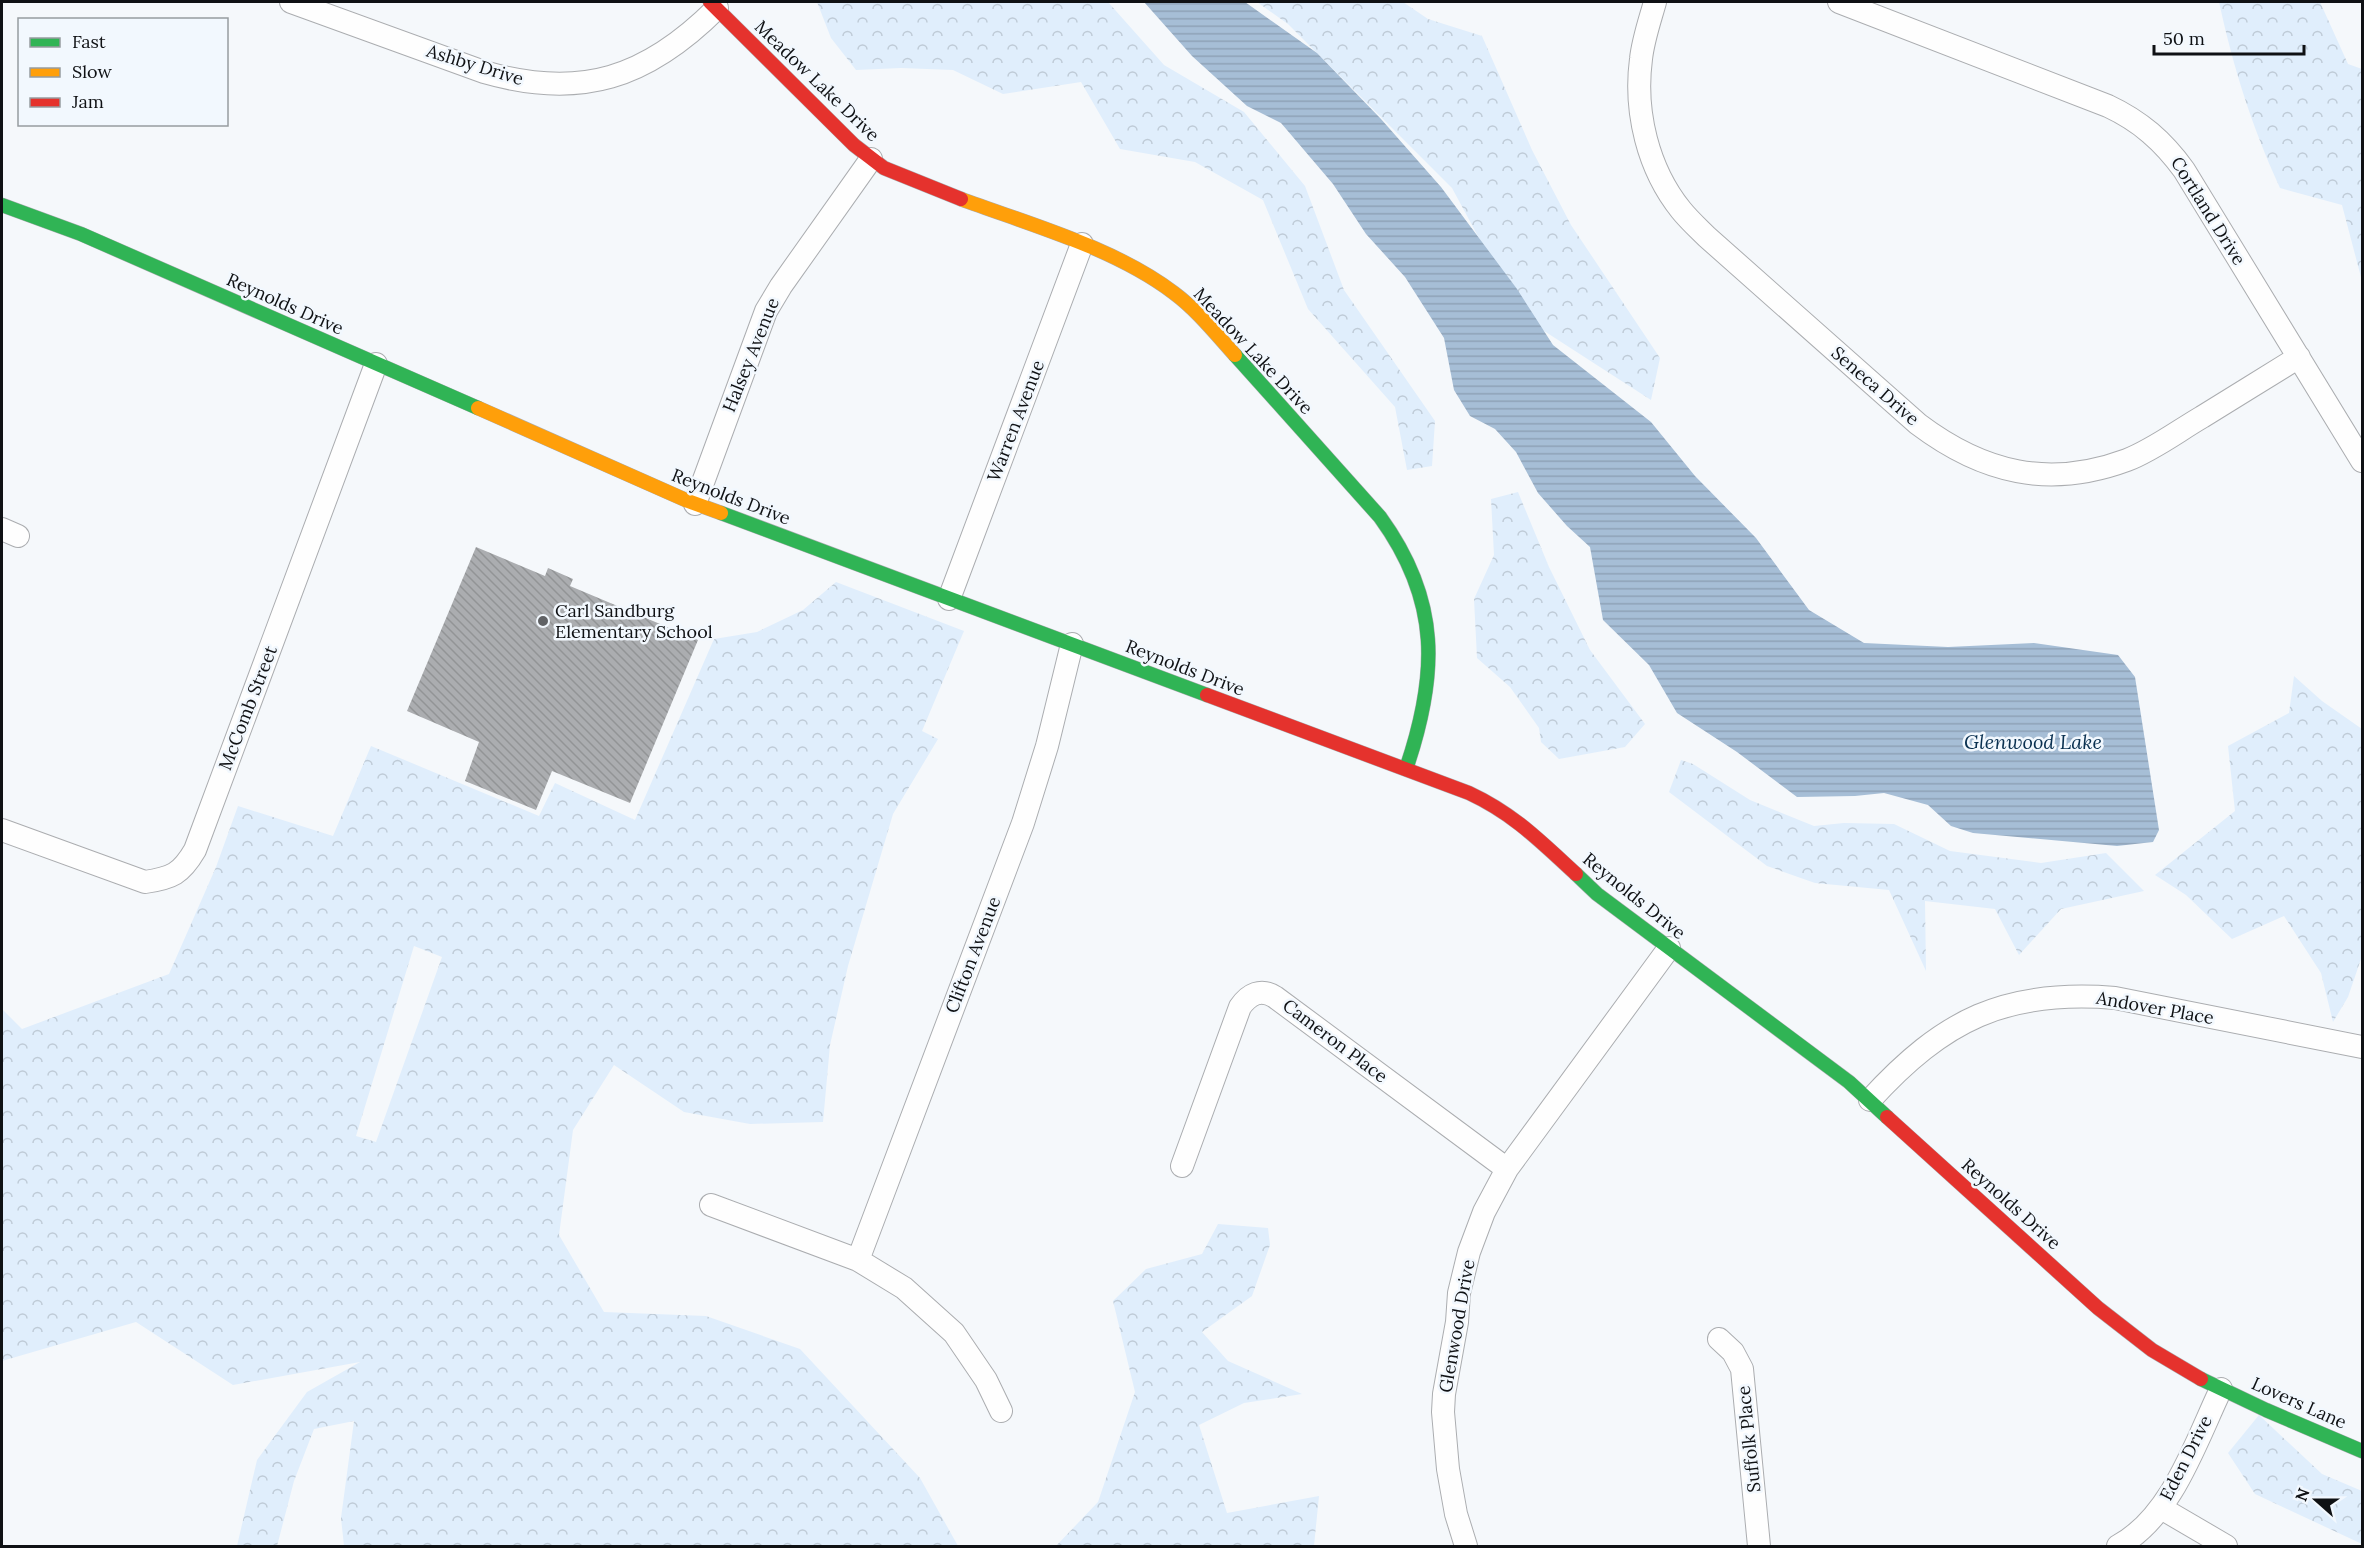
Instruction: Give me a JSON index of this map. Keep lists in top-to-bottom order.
{
  "streets": {
    "street": [
      "Ashby Drive",
      "Meadow Lake Drive",
      "Cortland Drive",
      "Reynolds Drive",
      "Halsey Avenue",
      "Seneca Drive",
      "Warren Avenue",
      "McComb Street",
      "Clifton Avenue",
      "Andover Place",
      "Cameron Place",
      "Glenwood Drive",
      "Lovers Lane",
      "Suffolk Place",
      "Eden Drive"
    ]
  },
  "crossings": [
    ["Ashby Drive", "Meadow Lake Drive"],
    ["Meadow Lake Drive", "Reynolds Drive"],
    ["Meadow Lake Drive", "Halsey Avenue"],
    ["Meadow Lake Drive", "Warren Avenue"],
    ["Cortland Drive", "Seneca Drive"],
    ["Reynolds Drive", "Halsey Avenue"],
    ["Reynolds Drive", "Warren Avenue"],
    ["Reynolds Drive", "McComb Street"],
    ["Reynolds Drive", "Clifton Avenue"],
    ["Reynolds Drive", "Andover Place"],
    ["Reynolds Drive", "Glenwood Drive"],
    ["Reynolds Drive", "Lovers Lane"],
    ["Reynolds Drive", "Eden Drive"],
    ["Cameron Place", "Glenwood Drive"],
    ["Lovers Lane", "Eden Drive"]
  ],
  "water": ["Glenwood Lake"],
  "places": ["Carl Sandburg Elementary School"],
  "legend": ["Fast", "Slow", "Jam"],
  "scale_bar": "50 m",
  "north": "left"
}
